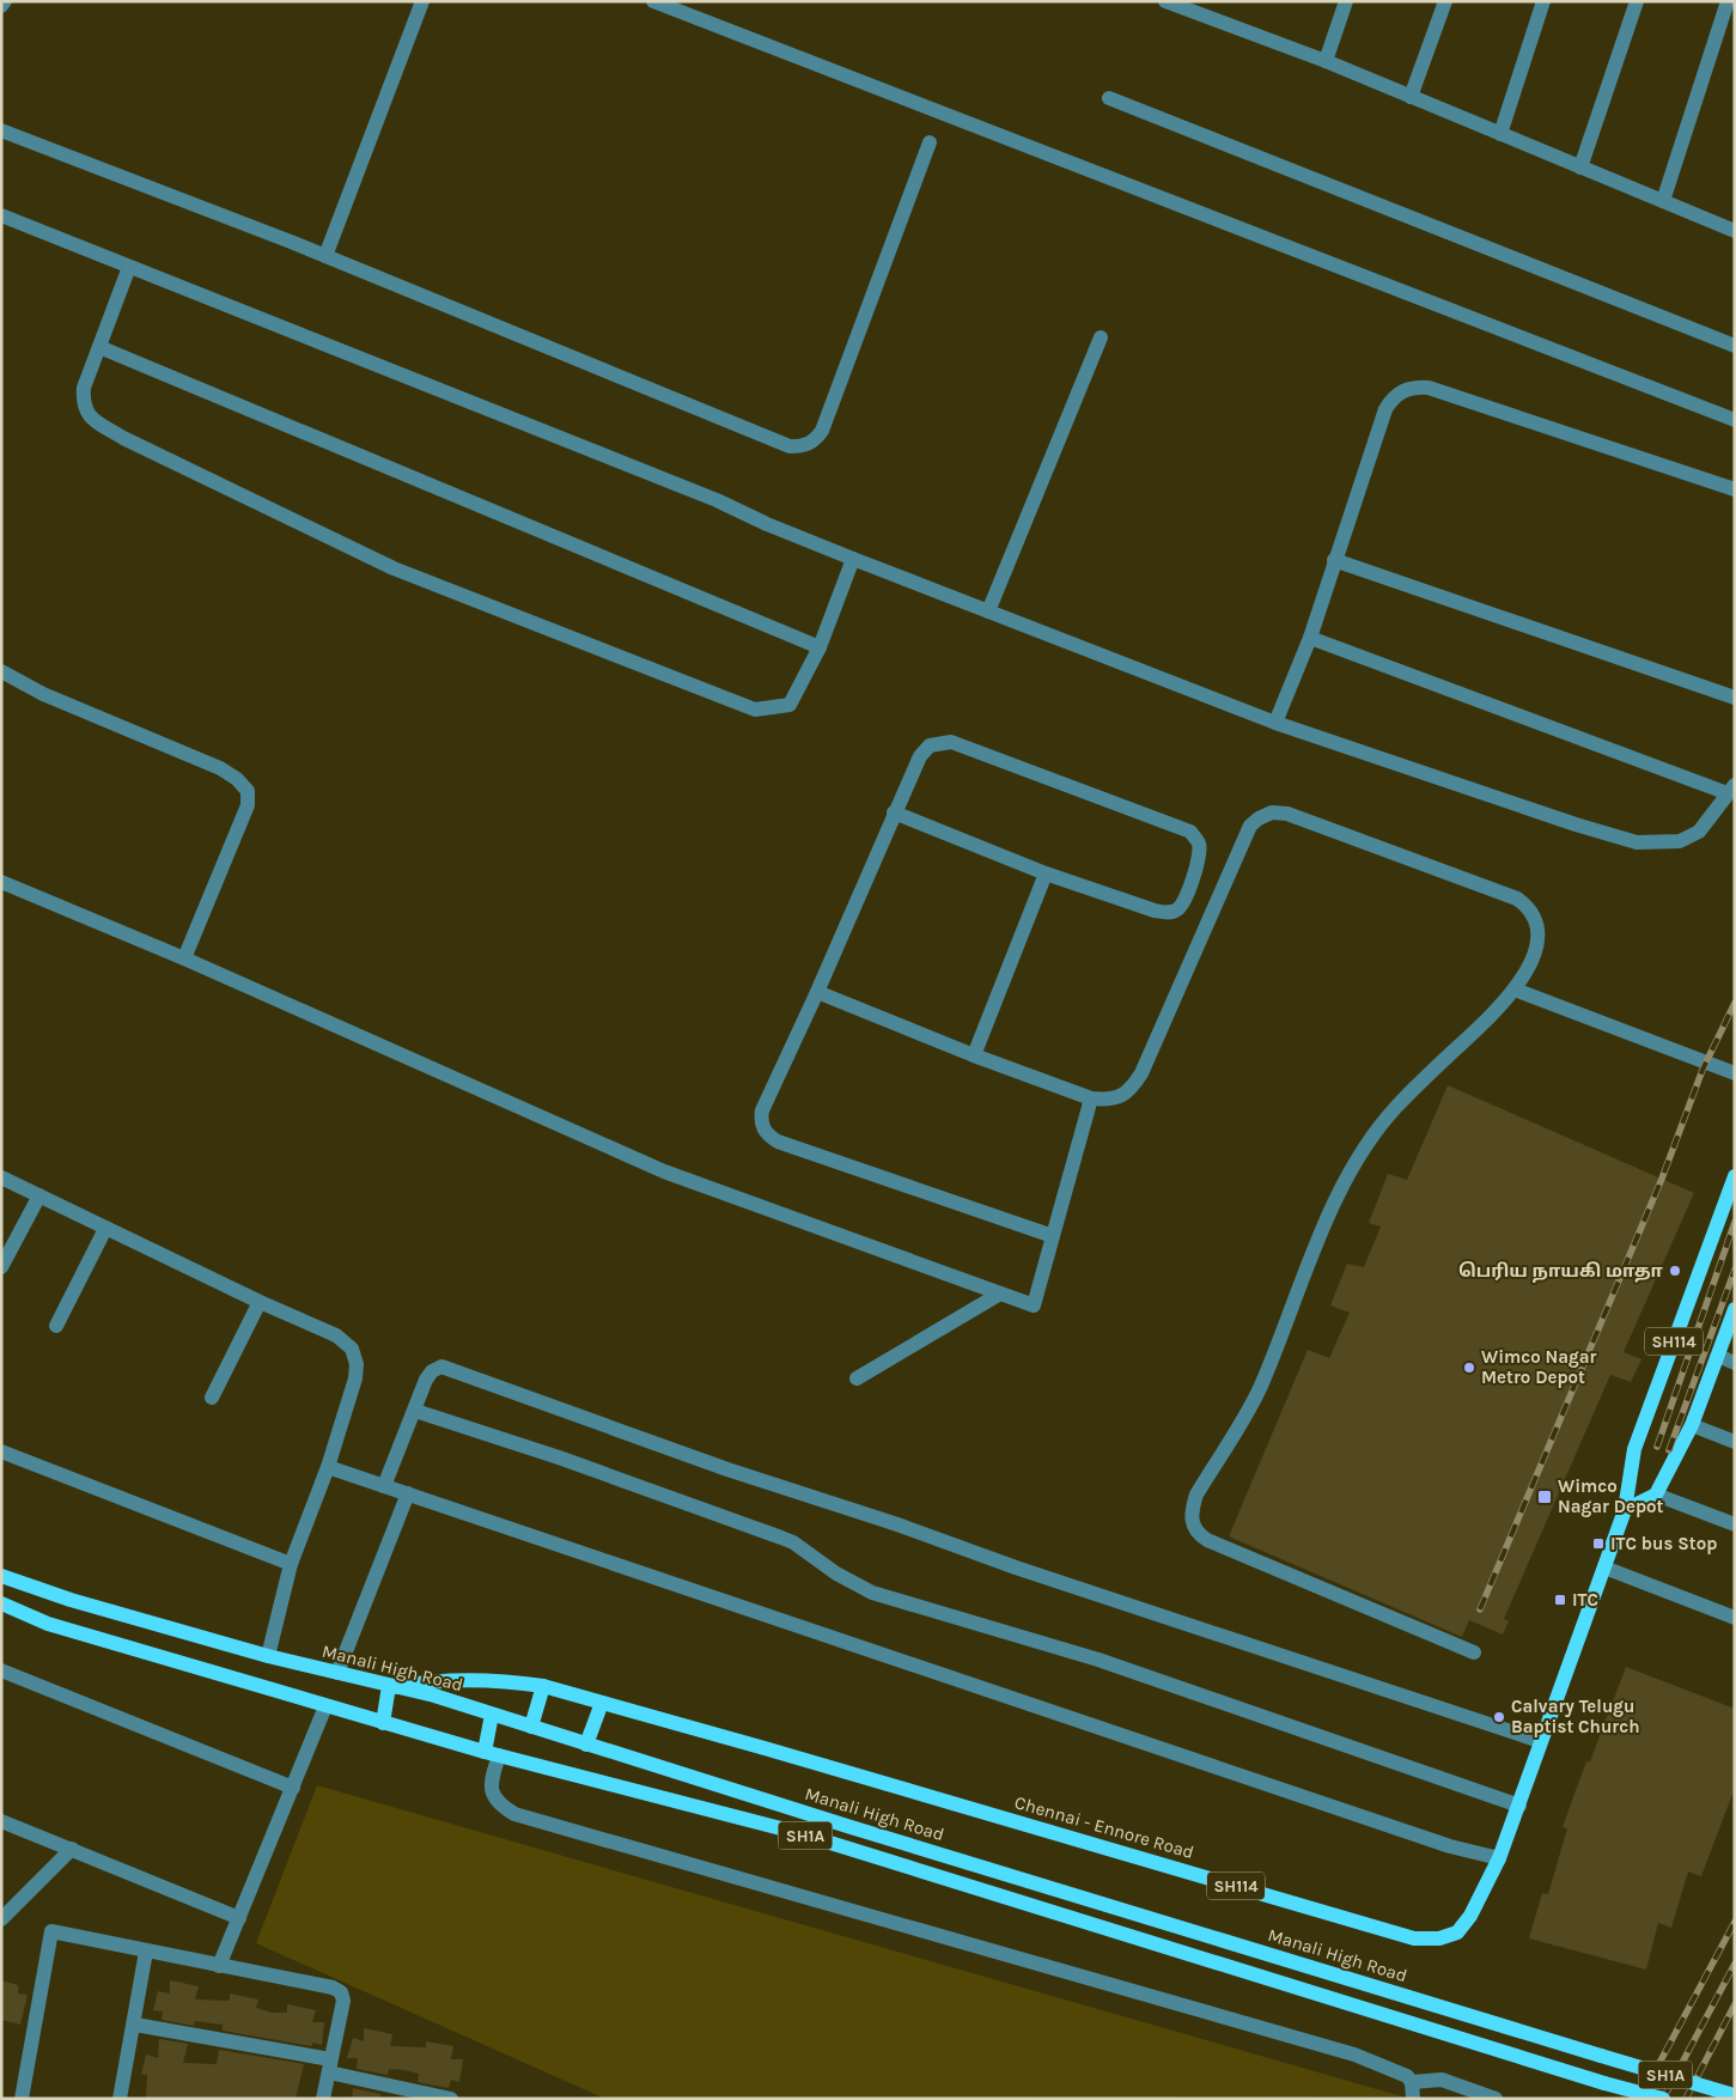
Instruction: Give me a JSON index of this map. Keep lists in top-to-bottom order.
{
  "streets": {
    "main road": [
      "SH114",
      "Manali High Road",
      "Chennai - Ennore Road",
      "SH1A"
    ]
  },
  "crossings": [
    ["Manali High Road", "Chennai - Ennore Road"]
  ],
  "places": {
    "other": ["பெரிய நாயகி மாதா", "Wimco Nagar Metro Depot", "Calvary Telugu Baptist Church"],
    "transit": ["Wimco Nagar Depot", "ITC bus Stop", "ITC"]
  }
}
